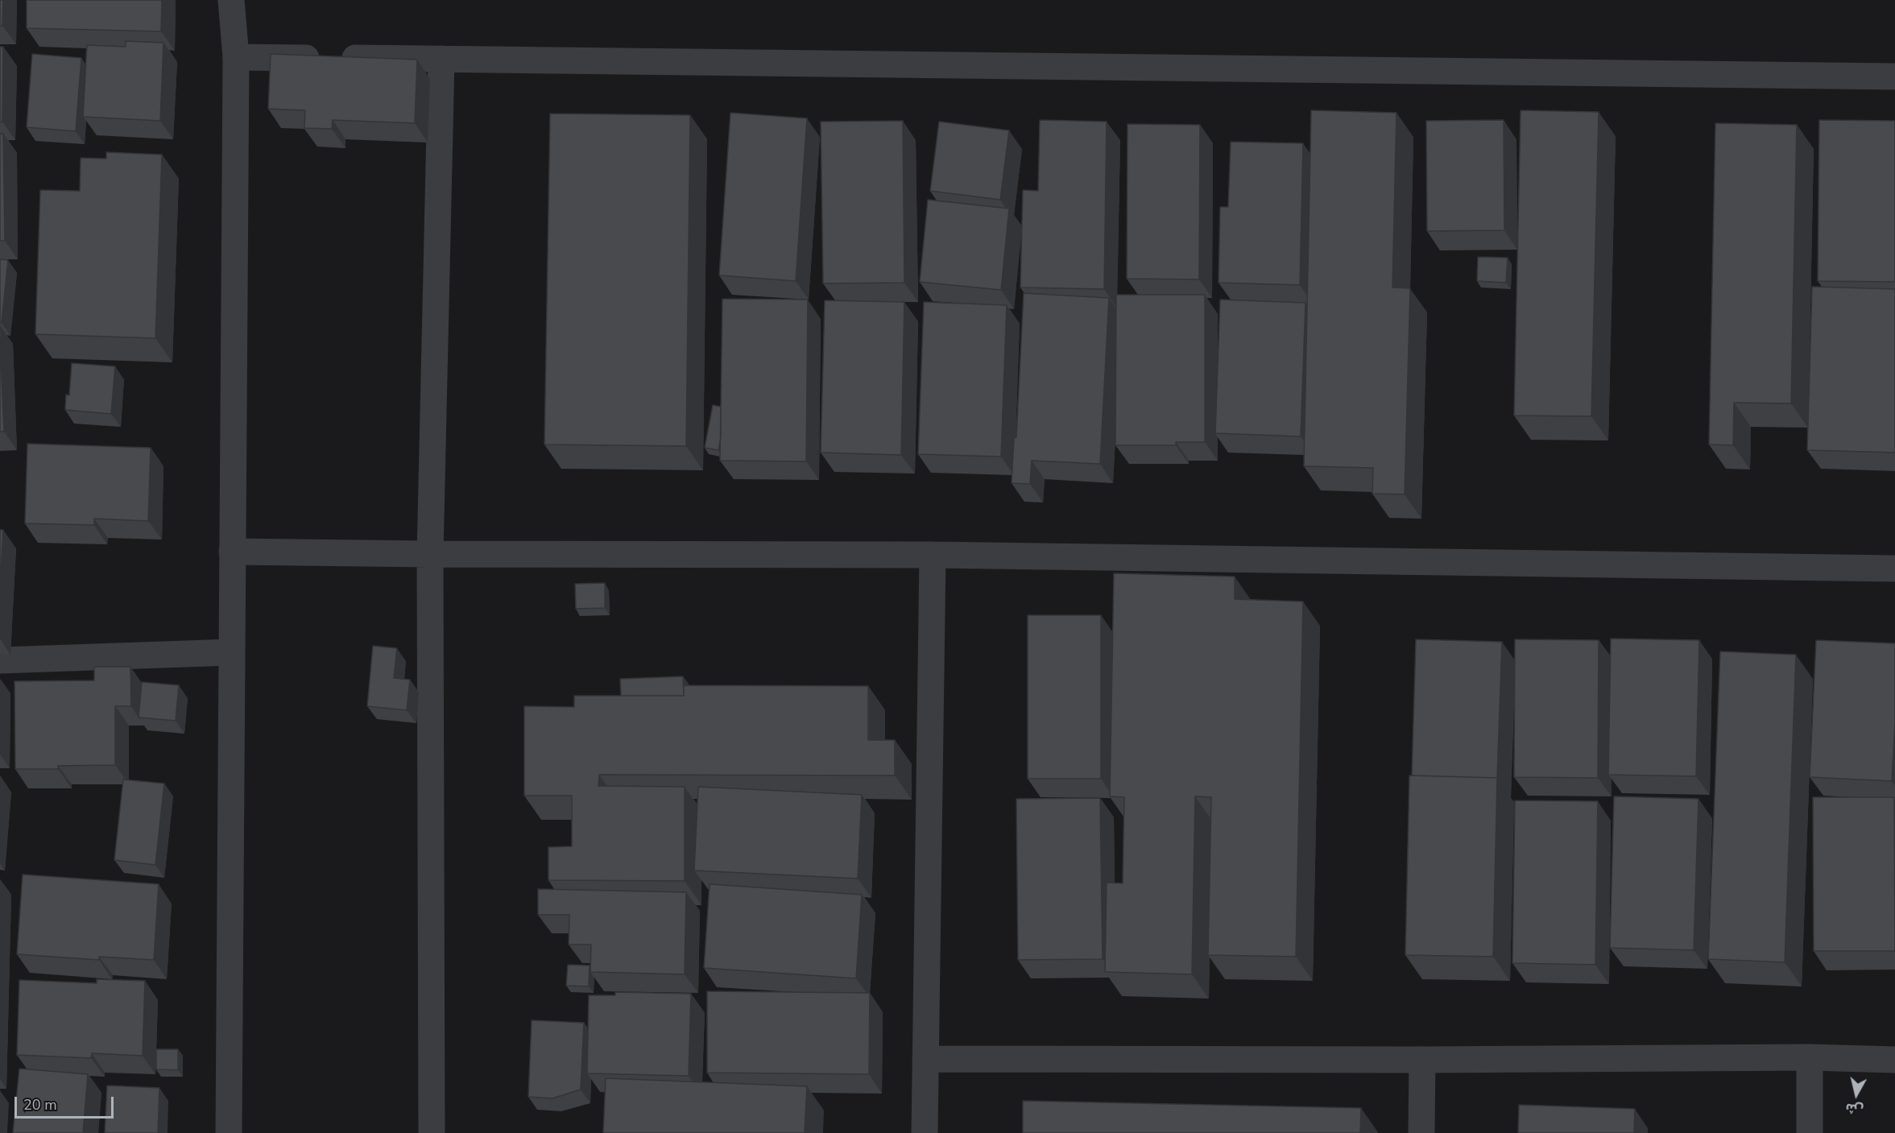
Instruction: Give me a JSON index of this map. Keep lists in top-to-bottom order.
{
  "scale_bar": "20 m",
  "north": "bottom"
}
